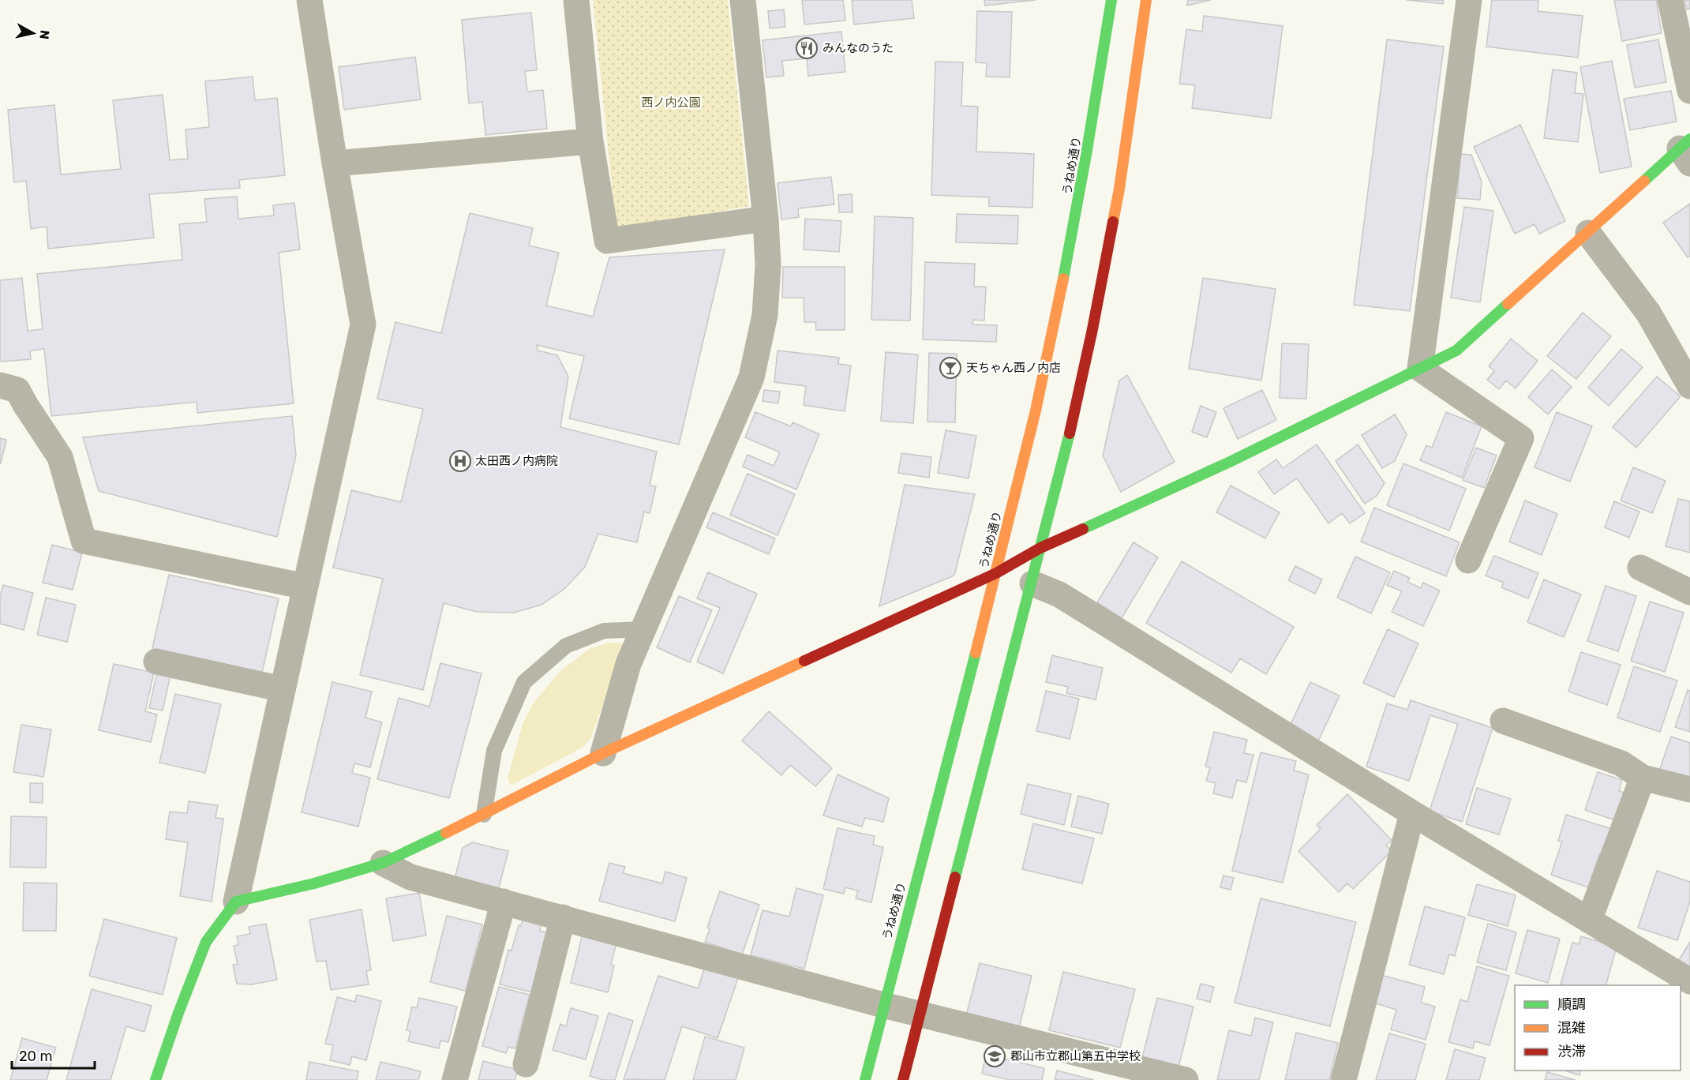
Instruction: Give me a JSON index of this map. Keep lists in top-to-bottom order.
{
  "streets": {
    "street": ["うねめ通り"]
  },
  "parks": ["西ノ内公園"],
  "places": {
    "restaurant": ["みんなのうた"],
    "bar": ["天ちゃん西ノ内店"],
    "hospital": ["太田西ノ内病院"],
    "school or university": ["郡山市立郡山第五中学校"]
  },
  "legend": ["順調", "混雑", "渋滞"],
  "scale_bar": "20 m",
  "north": "right"
}
